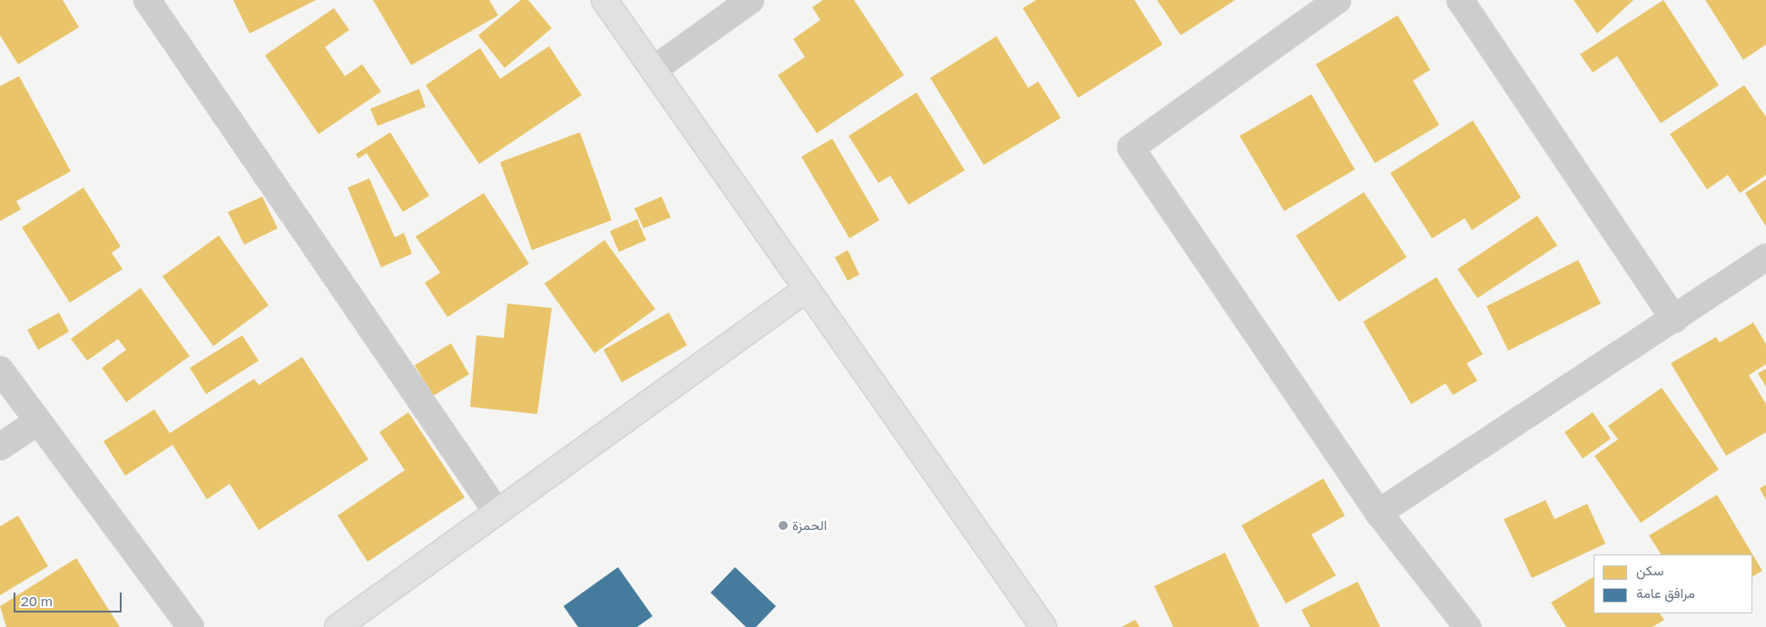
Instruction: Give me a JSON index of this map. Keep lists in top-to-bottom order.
{
  "places": ["الحمزة"],
  "legend": ["سكن", "مرافق عامة"],
  "scale_bar": "20 m"
}
